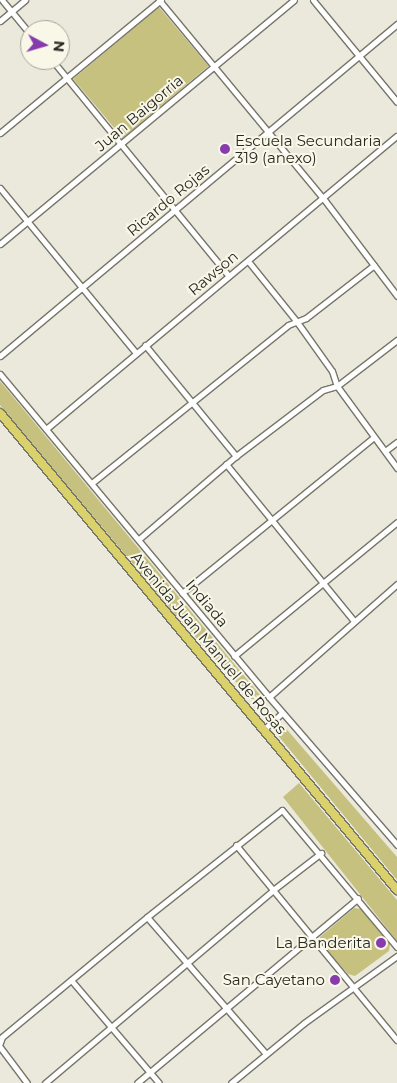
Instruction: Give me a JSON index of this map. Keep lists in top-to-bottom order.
{
  "streets": {
    "main road": ["Avenida Juan Manuel de Rosas"],
    "street": [
      "Juan Baigorria",
      "Ricardo Rojas",
      "Rawson",
      "Indiada"
    ]
  },
  "crossings": [
    ["Rawson", "Indiada"]
  ],
  "places": ["Escuela Secundaria 319 (anexo)", "La Banderita", "San Cayetano"],
  "north": "right"
}
